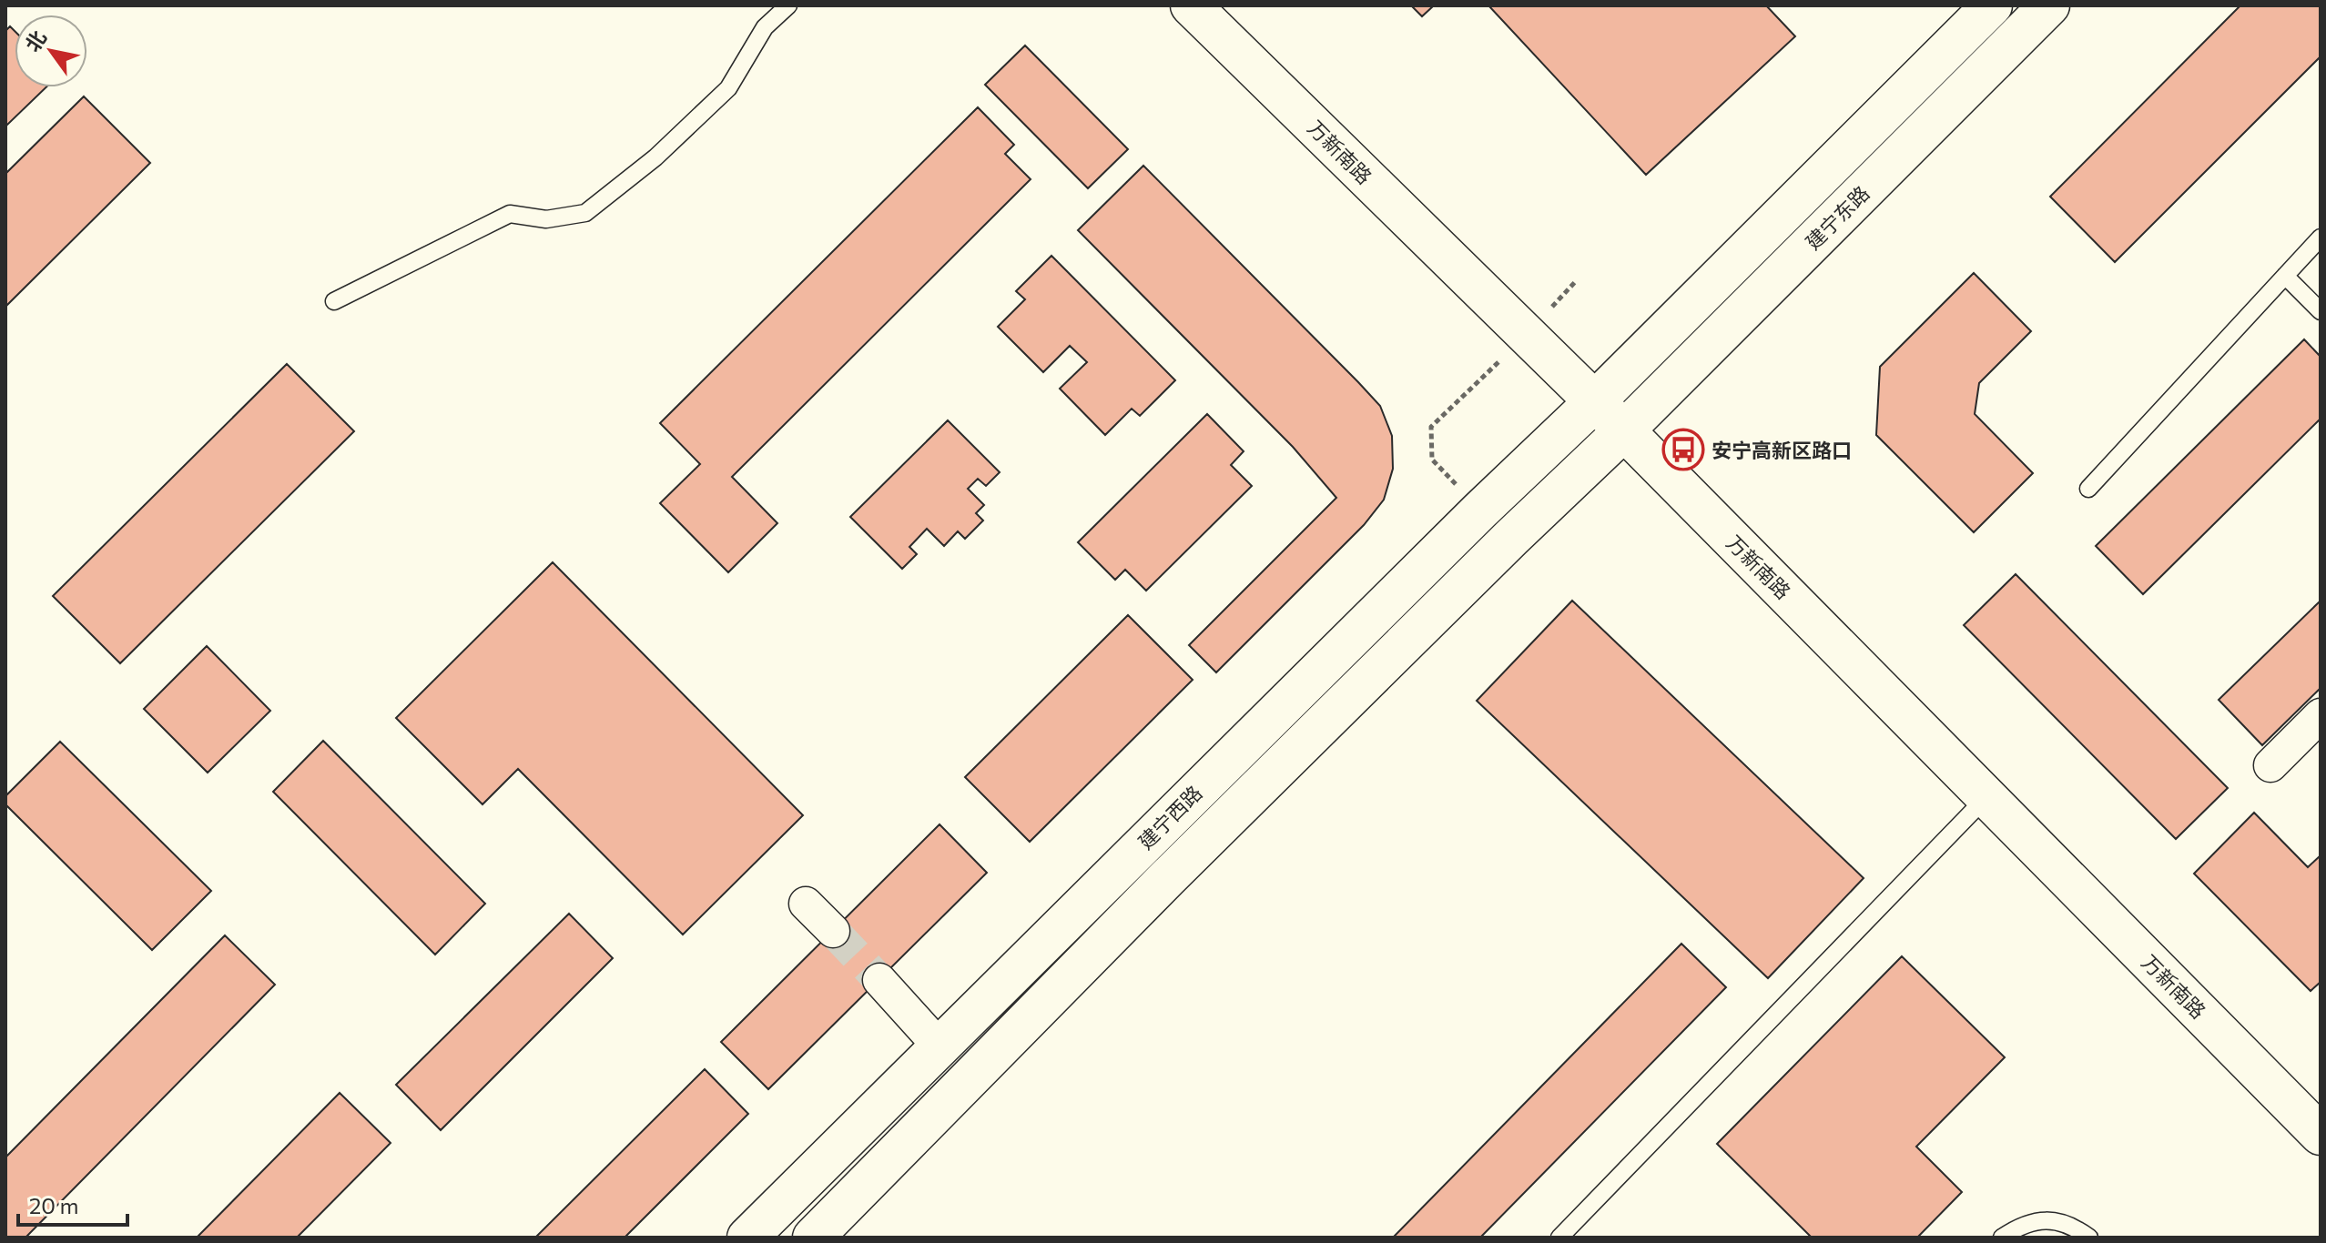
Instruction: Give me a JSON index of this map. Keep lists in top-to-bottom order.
{
  "streets": {
    "main road": ["万新南路", "建宁东路", "建宁西路"]
  },
  "crossings": [
    ["万新南路", "建宁东路"],
    ["万新南路", "建宁西路"],
    ["建宁东路", "建宁西路"]
  ],
  "places": {
    "bus stop": ["安宁高新区路口"]
  },
  "scale_bar": "20 m",
  "north": "top left"
}
